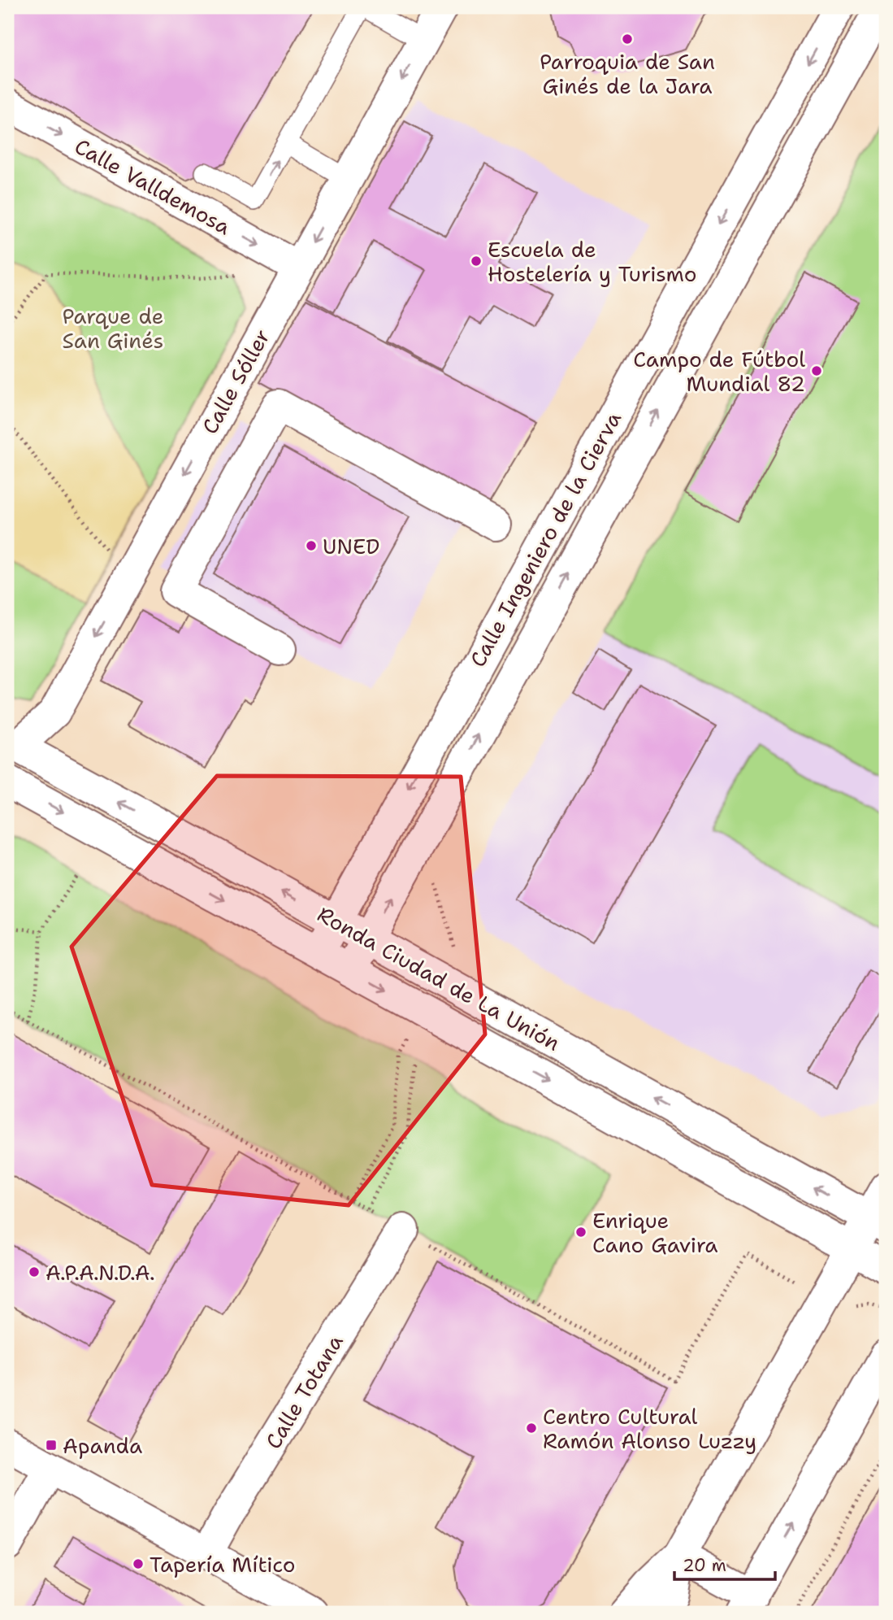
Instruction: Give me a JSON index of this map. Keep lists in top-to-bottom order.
{
  "streets": {
    "street": [
      "Calle Valldemosa",
      "Calle Sóller",
      "Calle Ingeniero de la Cierva",
      "Ronda Ciudad de La Unión",
      "Calle Totana"
    ]
  },
  "crossings": [
    ["Calle Valldemosa", "Calle Sóller"],
    ["Calle Sóller", "Ronda Ciudad de La Unión"],
    ["Calle Ingeniero de la Cierva", "Ronda Ciudad de La Unión"]
  ],
  "one_way": ["Calle Valldemosa", "Calle Sóller"],
  "parks": ["Parque de San Ginés"],
  "places": {
    "other": [
      "Parroquia de San Ginés de la Jara",
      "Escuela de Hostelería y Turismo",
      "Campo de Fútbol Mundial 82",
      "UNED",
      "Enrique Cano Gavira",
      "A.P.A.N.D.A.",
      "Centro Cultural Ramón Alonso Luzzy",
      "Tapería Mítico"
    ],
    "transit": ["Apanda"]
  },
  "scale_bar": "20 m"
}
